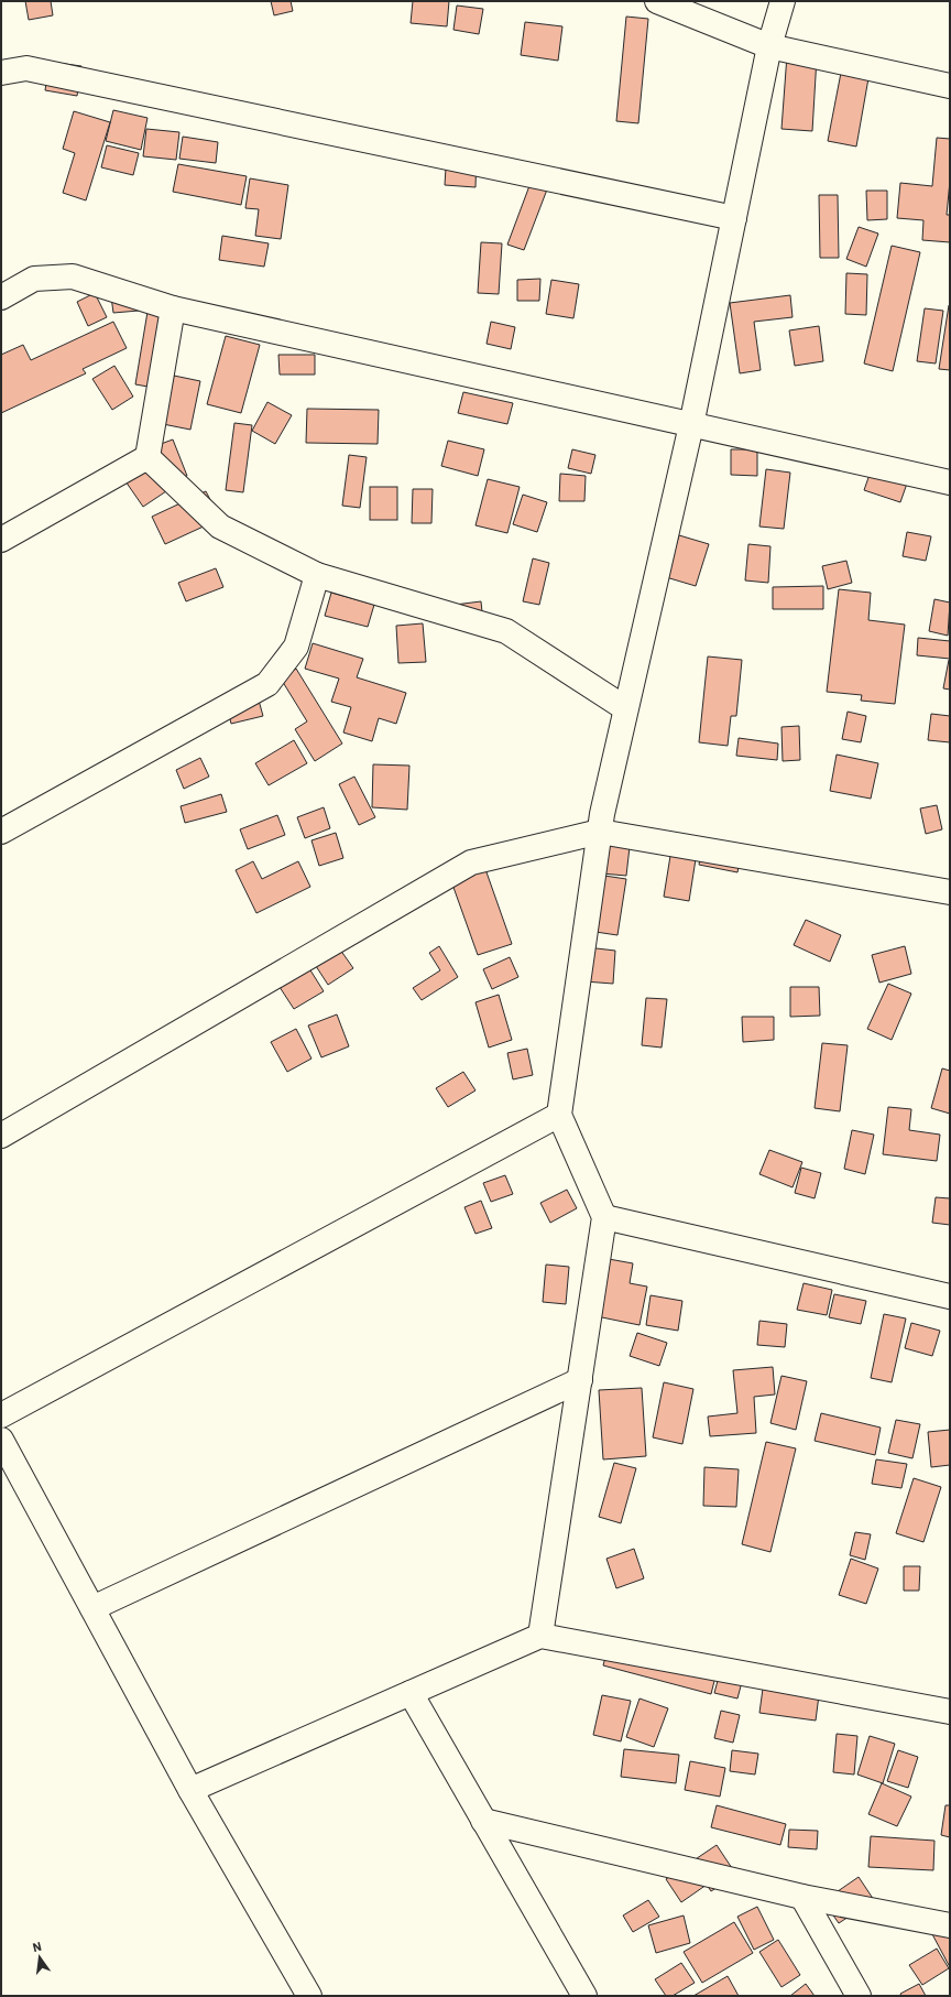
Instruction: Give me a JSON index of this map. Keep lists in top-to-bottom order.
{
  "north": "top"
}
